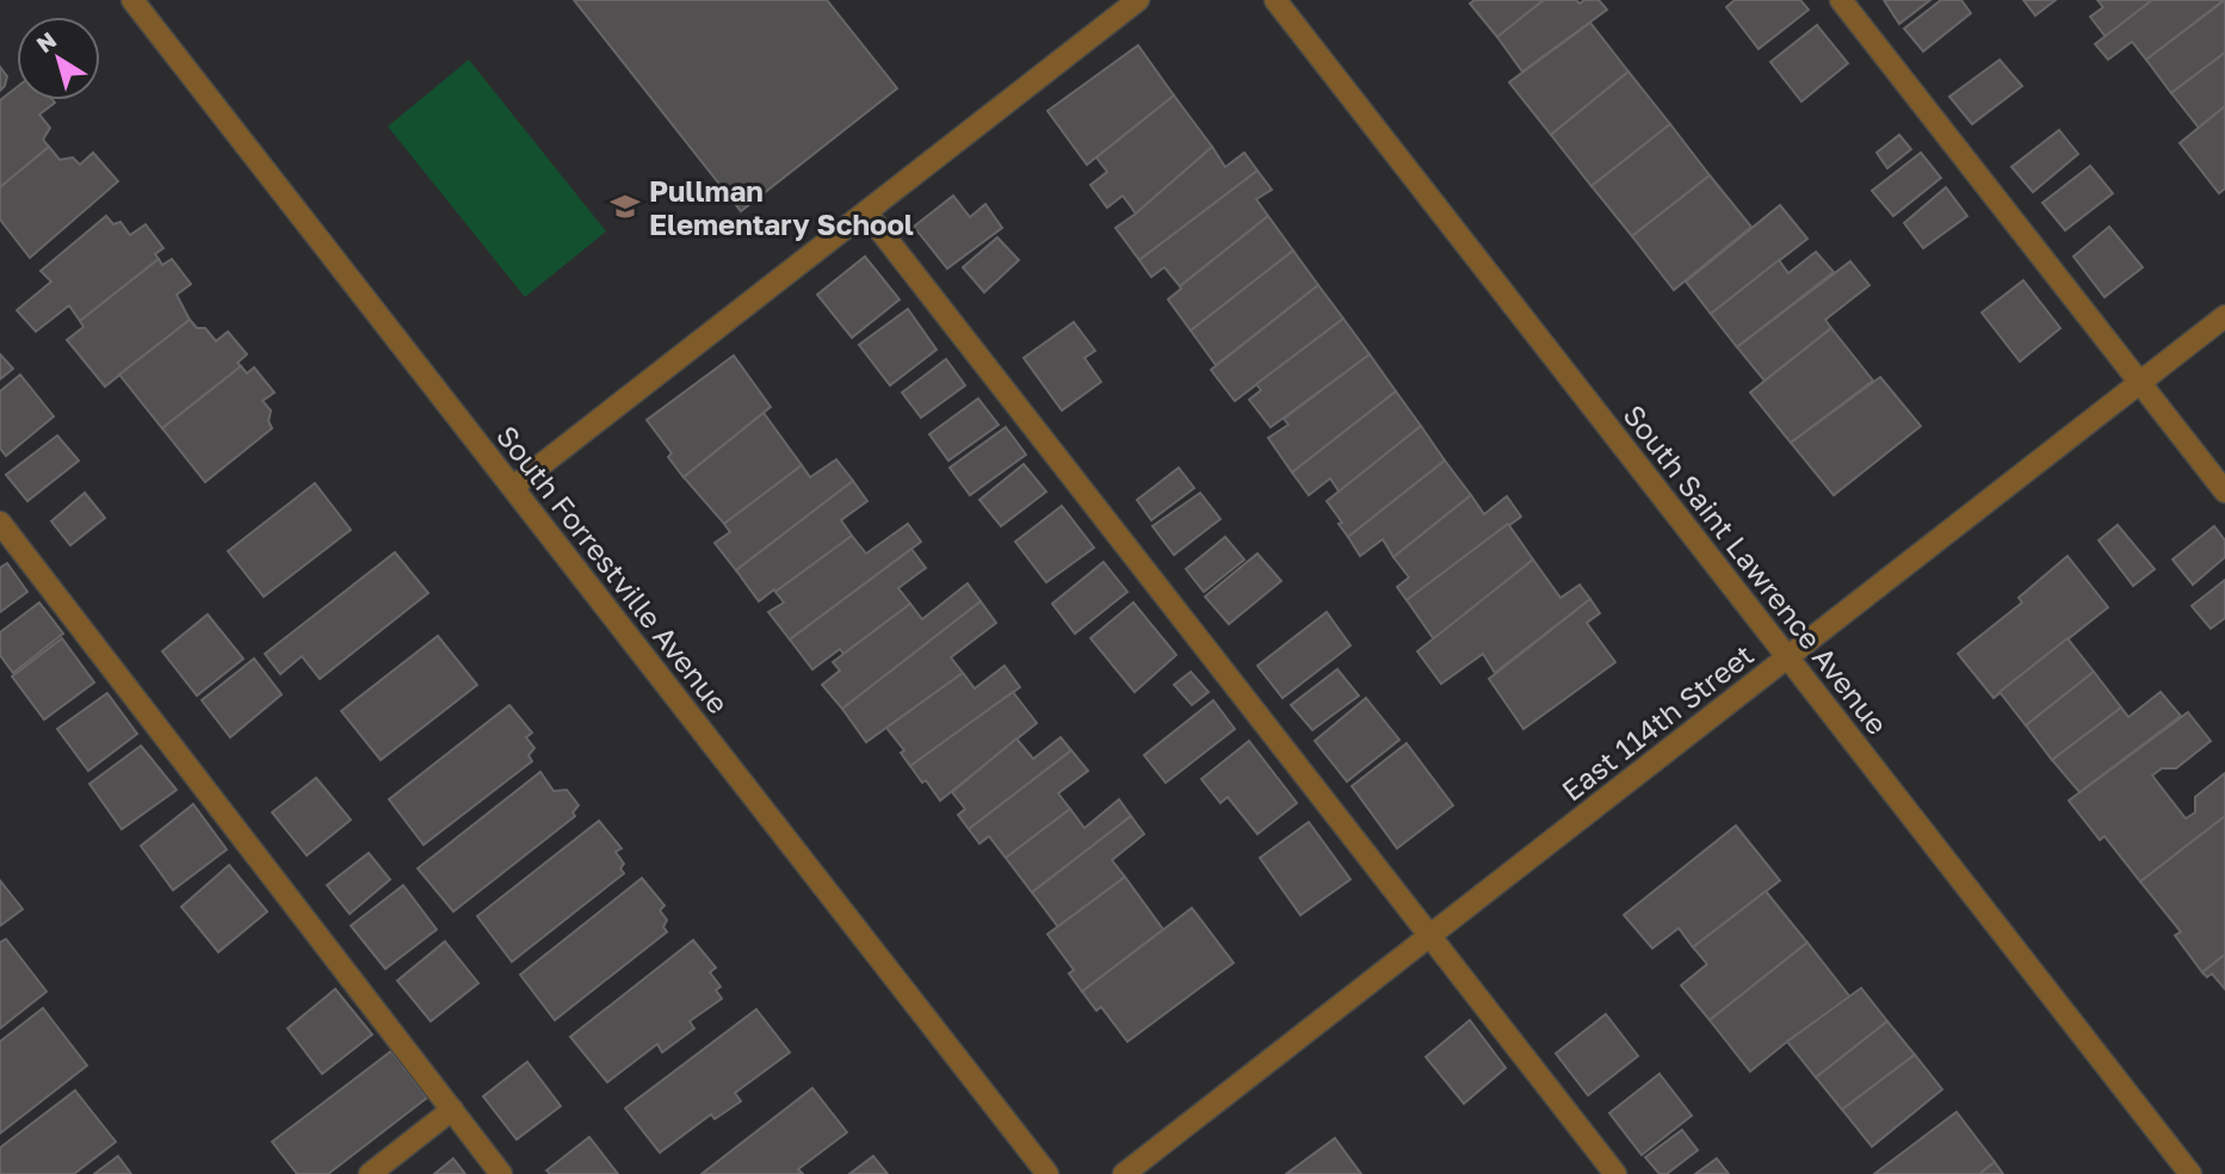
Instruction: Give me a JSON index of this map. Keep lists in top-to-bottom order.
{
  "streets": {
    "street": ["South Forrestville Avenue", "South Saint Lawrence Avenue", "East 114th Street"]
  },
  "crossings": [
    ["South Saint Lawrence Avenue", "East 114th Street"]
  ],
  "places": {
    "school or university": ["Pullman Elementary School"]
  },
  "north": "top left"
}
